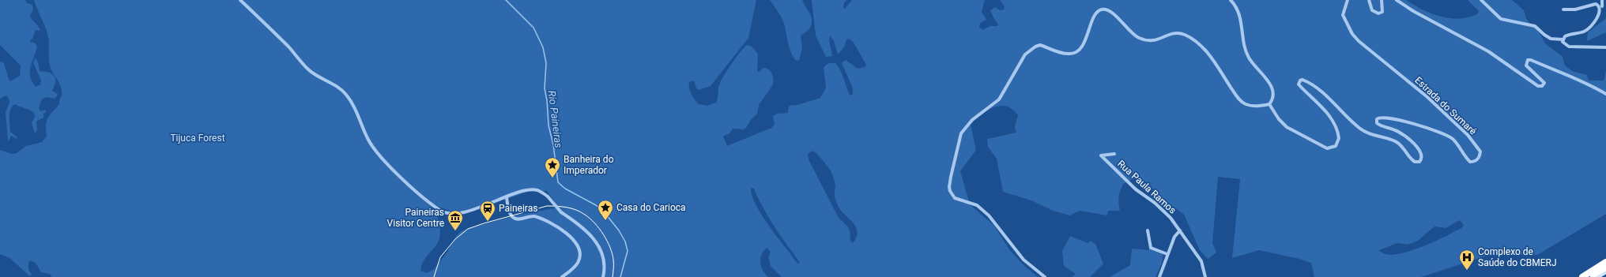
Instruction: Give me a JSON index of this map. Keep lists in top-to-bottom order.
{
  "streets": {
    "street": ["Estrada do Sumaré", "Rua Paula Ramos"]
  },
  "water": ["Rio Paineiras"],
  "parks": ["Tijuca Forest"],
  "places": {
    "place": ["Banheira do Imperador", "Casa do Carioca"],
    "station": ["Paineiras"],
    "museum": ["Paineiras Visitor Centre"],
    "hospital": ["Complexo de Saúde do CBMERJ"]
  }
}
